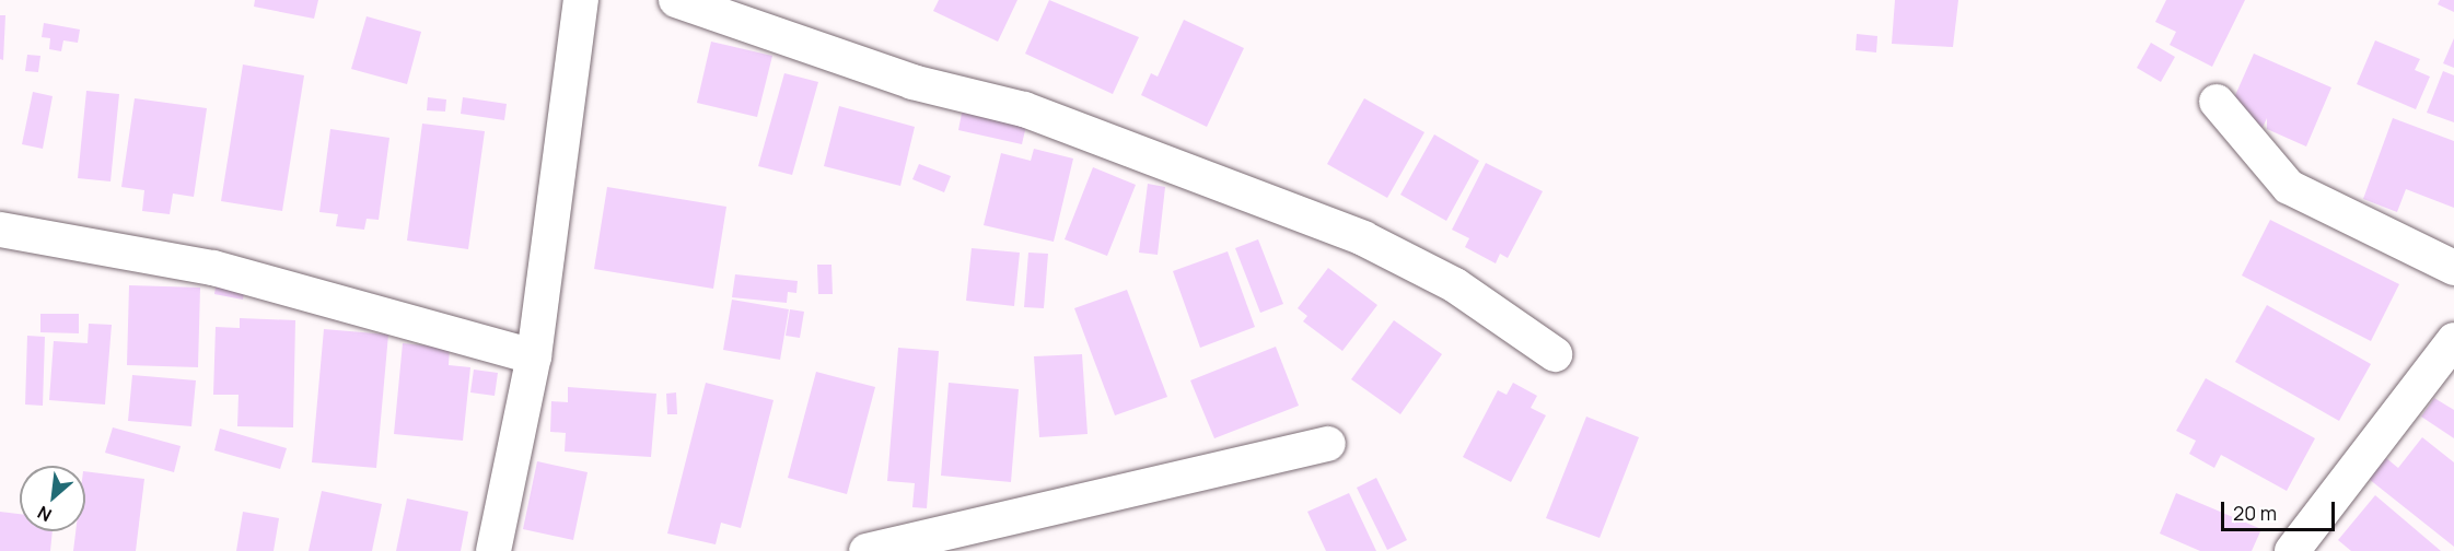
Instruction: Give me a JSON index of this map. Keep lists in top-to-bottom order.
{
  "scale_bar": "20 m",
  "north": "bottom left"
}
